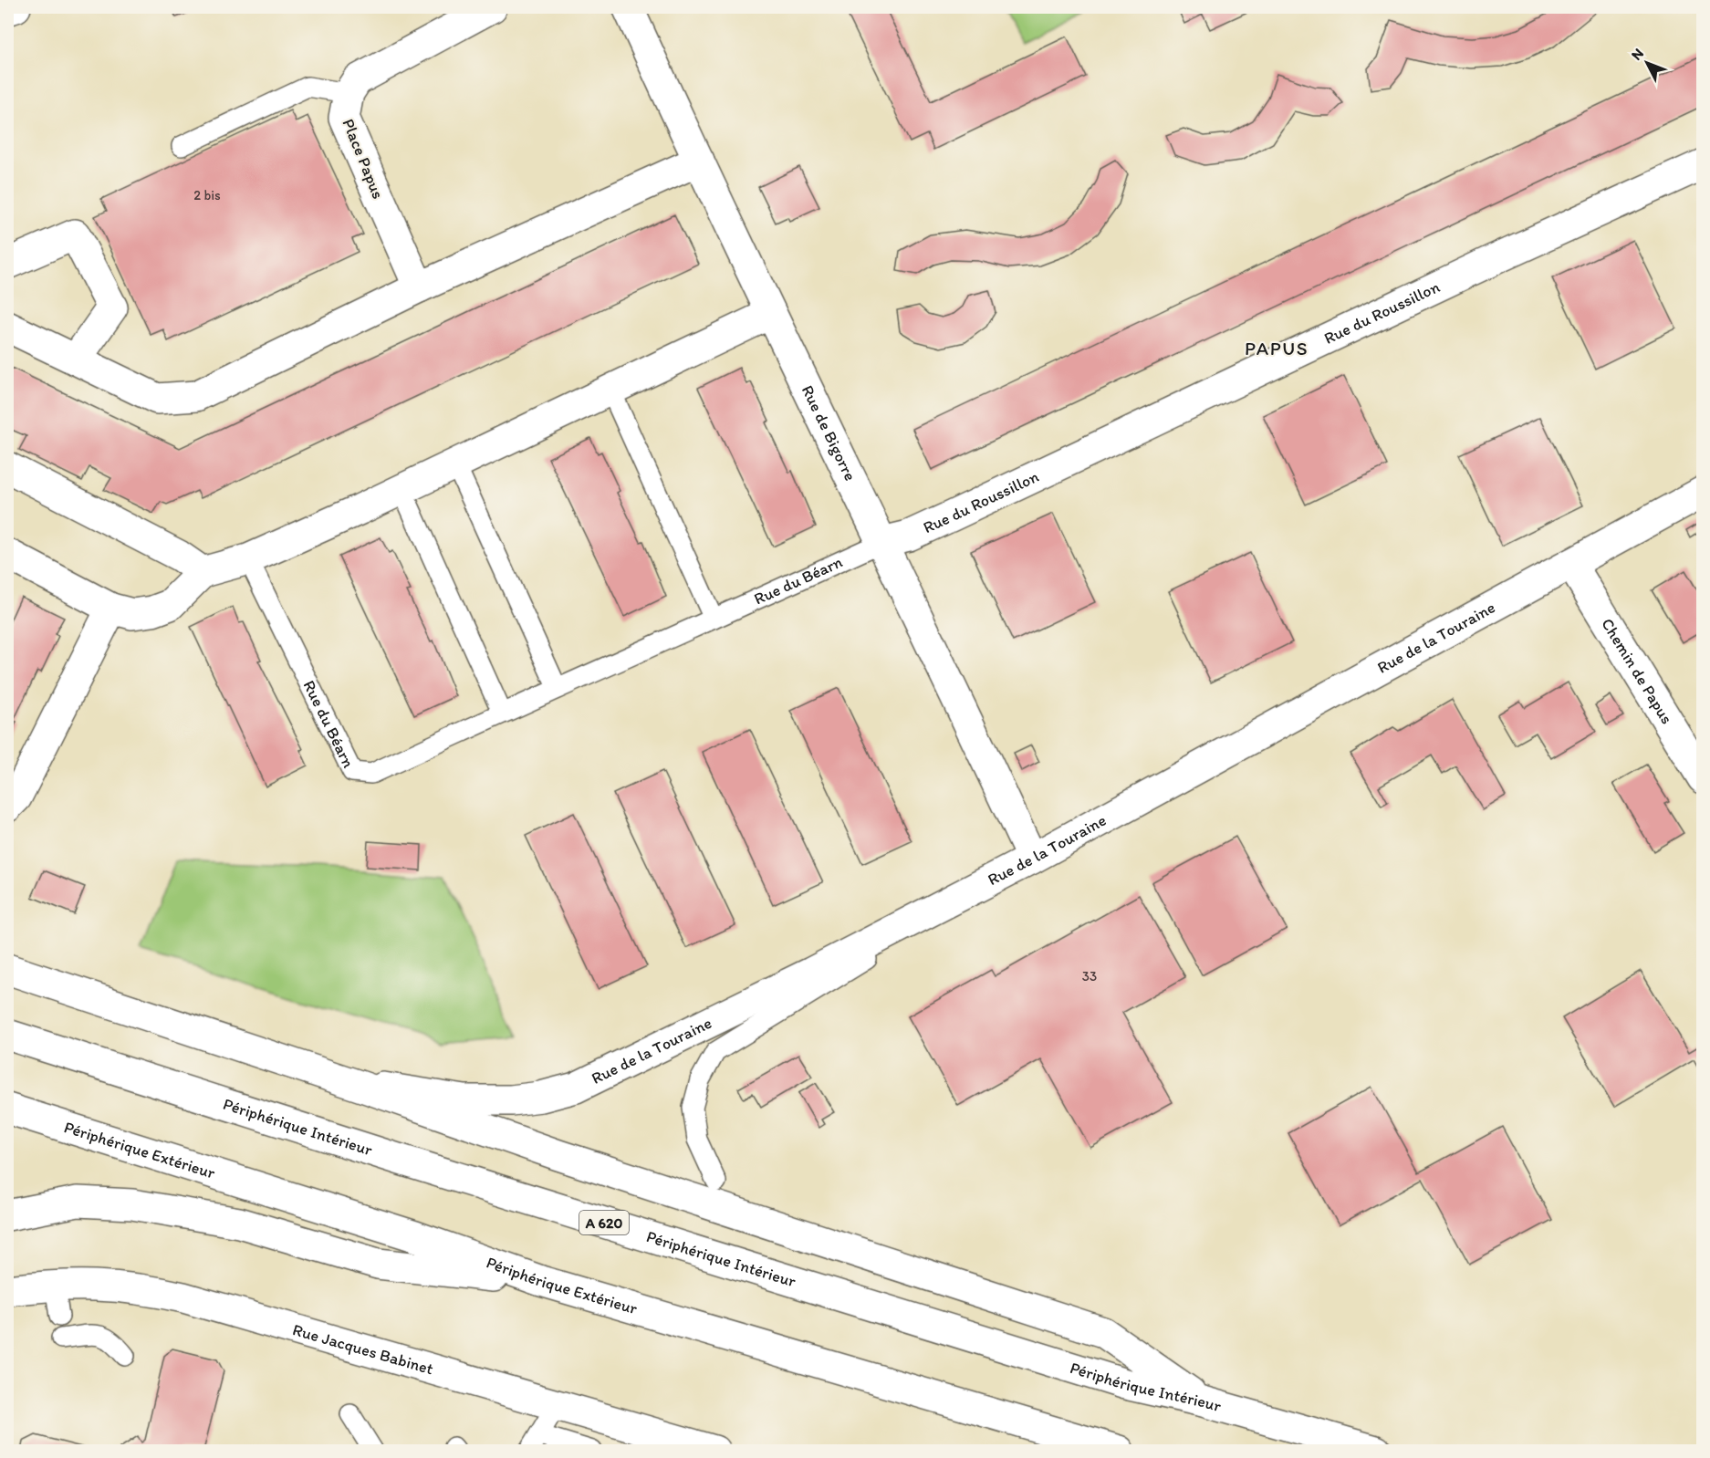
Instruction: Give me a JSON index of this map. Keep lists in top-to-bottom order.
{
  "streets": {
    "main road": [
      "Place Papus",
      "Rue du Roussillon",
      "Rue de Bigorre",
      "Rue de la Touraine",
      "Chemin de Papus",
      "Périphérique Intérieur",
      "Périphérique Extérieur",
      "A 620",
      "Rue Jacques Babinet"
    ],
    "lane": ["Rue du Béarn"]
  },
  "crossings": [
    ["Rue du Roussillon", "Rue de Bigorre"],
    ["Rue du Roussillon", "Rue du Béarn"],
    ["Rue de Bigorre", "Rue du Béarn"],
    ["Rue de Bigorre", "Rue de la Touraine"],
    ["Rue de la Touraine", "Chemin de Papus"]
  ],
  "districts": ["PAPUS"],
  "house_numbers": ["2 bis", "33"],
  "north": "top left"
}
